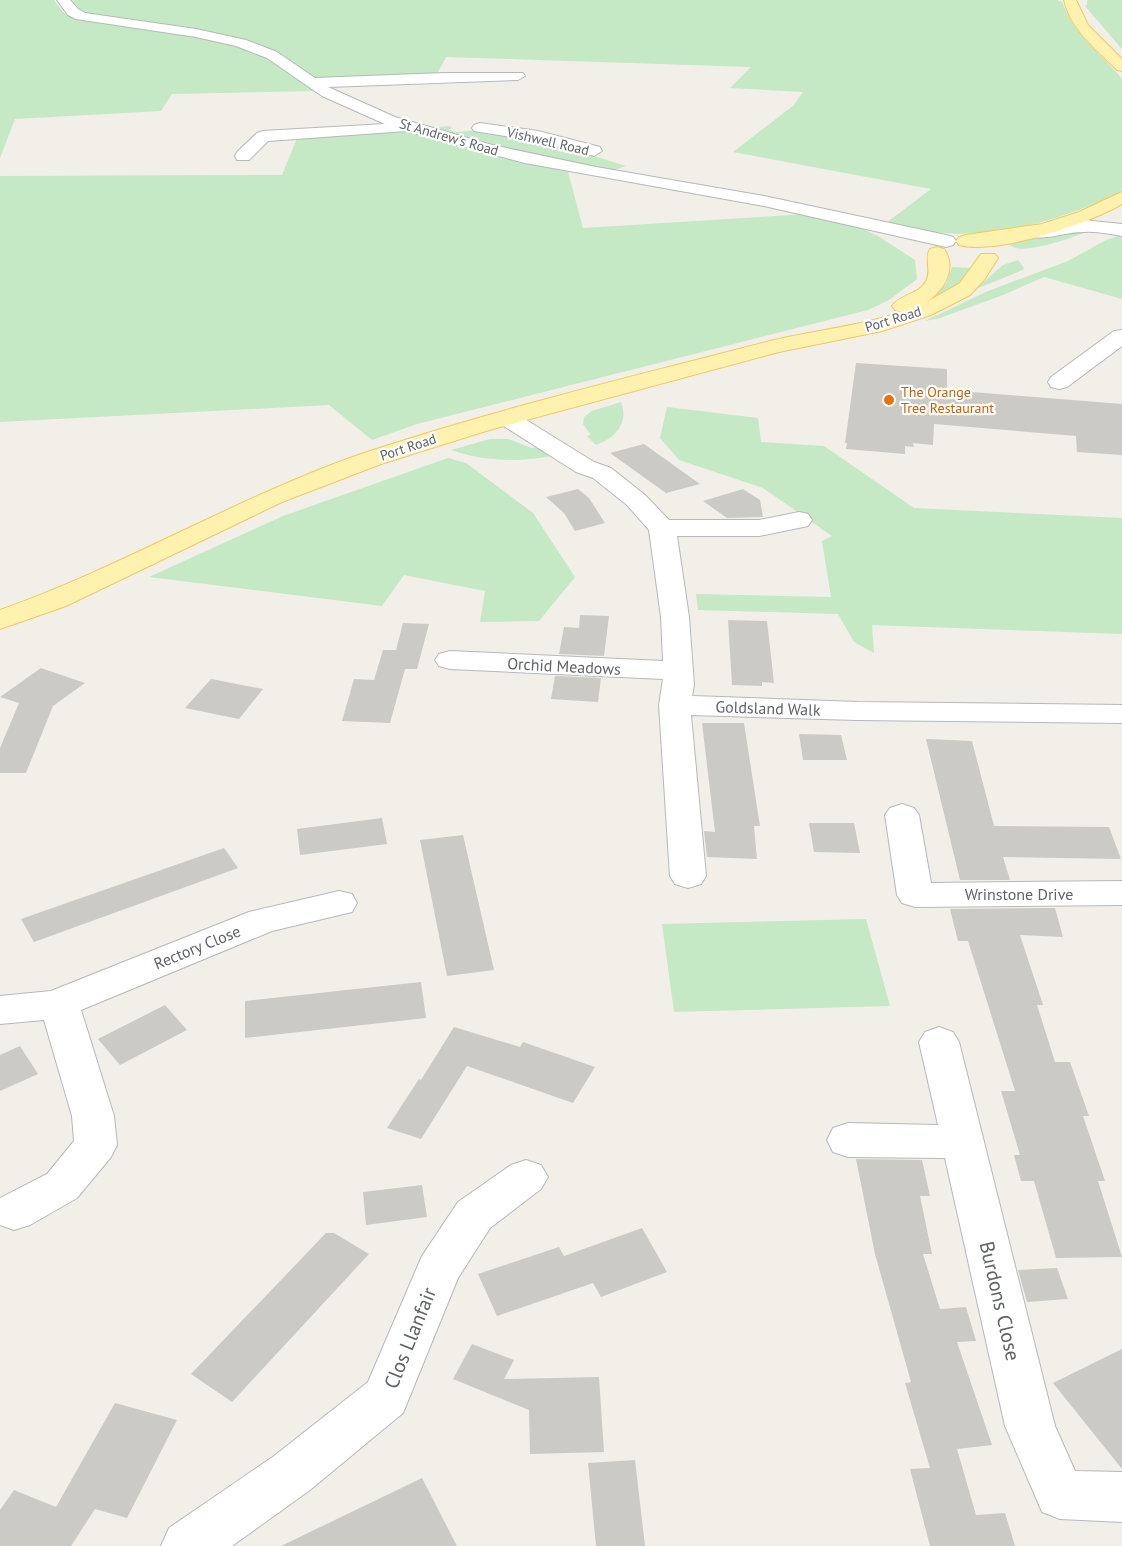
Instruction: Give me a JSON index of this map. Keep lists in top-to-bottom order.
{
  "streets": {
    "main road": ["Port Road"],
    "street": [
      "St Andrew's Road",
      "Vishwell Road",
      "Orchid Meadows",
      "Goldsland Walk",
      "Wrinstone Drive",
      "Rectory Close",
      "Burdons Close",
      "Clos Llanfair"
    ]
  },
  "crossings": [
    ["St Andrew's Road", "Port Road"]
  ],
  "places": ["The Orange Tree Restaurant"]
}
